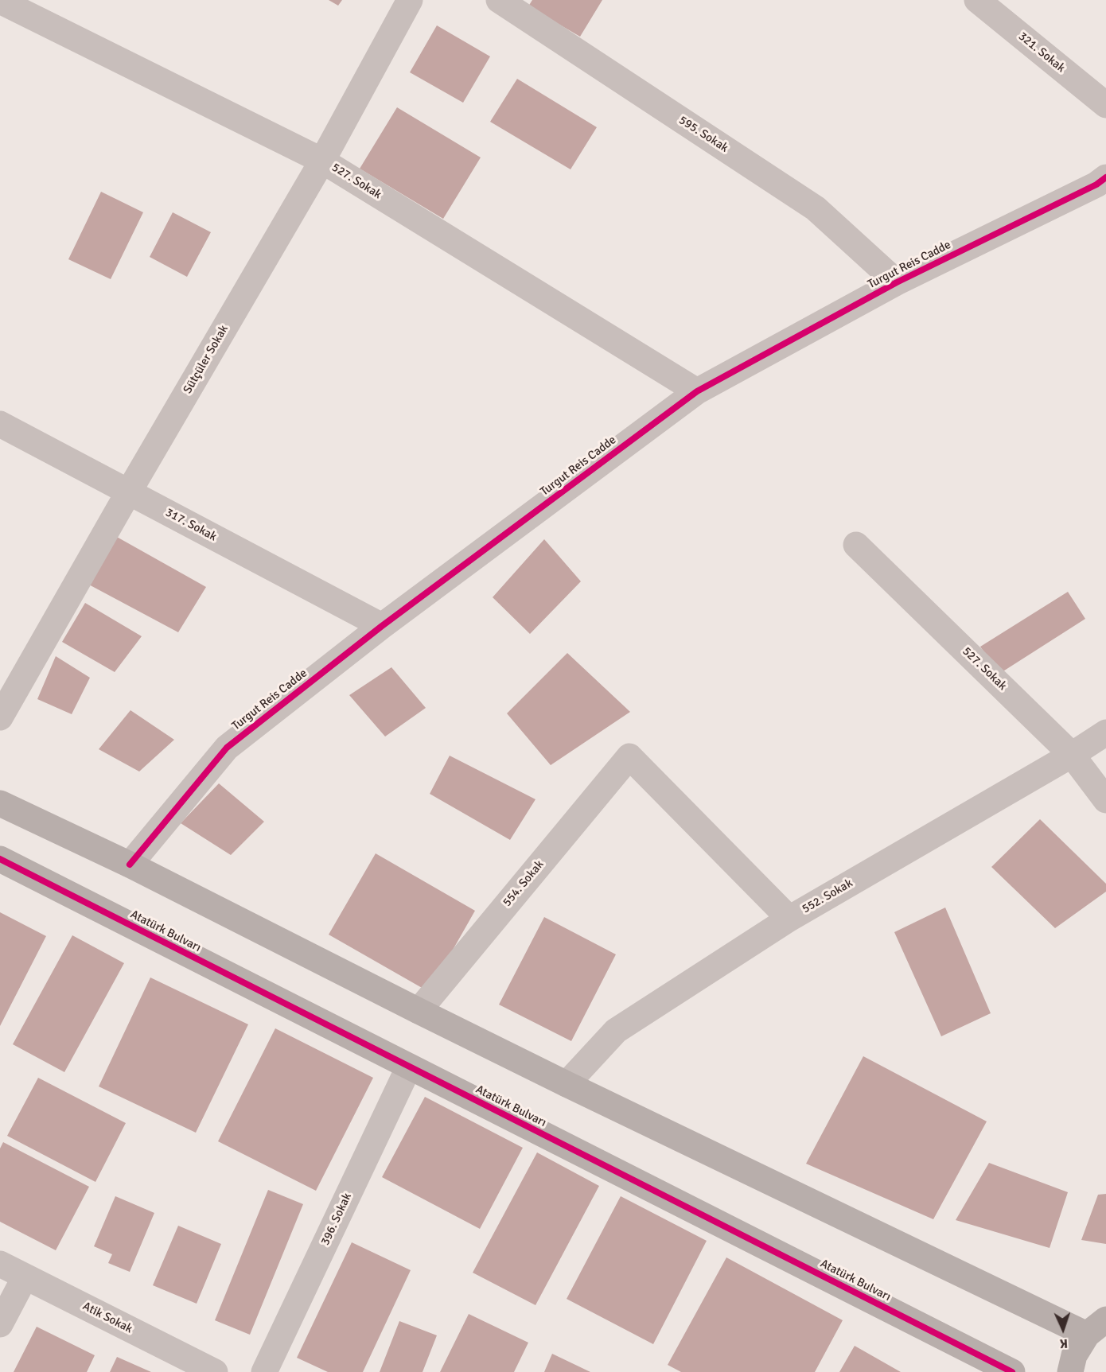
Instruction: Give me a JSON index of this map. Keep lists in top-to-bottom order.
{
  "streets": {
    "main road": ["Atatürk Bulvarı"],
    "street": [
      "321. Sokak",
      "595. Sokak",
      "527. Sokak",
      "Turgut Reis Cadde",
      "Sütçüler Sokak",
      "317. Sokak",
      "554. Sokak",
      "552. Sokak",
      "396. Sokak",
      "Atik Sokak"
    ]
  },
  "crossings": [
    ["595. Sokak", "Turgut Reis Cadde"],
    ["527. Sokak", "Turgut Reis Cadde"],
    ["527. Sokak", "Sütçüler Sokak"],
    ["527. Sokak", "552. Sokak"],
    ["Turgut Reis Cadde", "317. Sokak"],
    ["Sütçüler Sokak", "317. Sokak"],
    ["554. Sokak", "552. Sokak"],
    ["Atatürk Bulvarı", "396. Sokak"]
  ],
  "north": "bottom"
}
